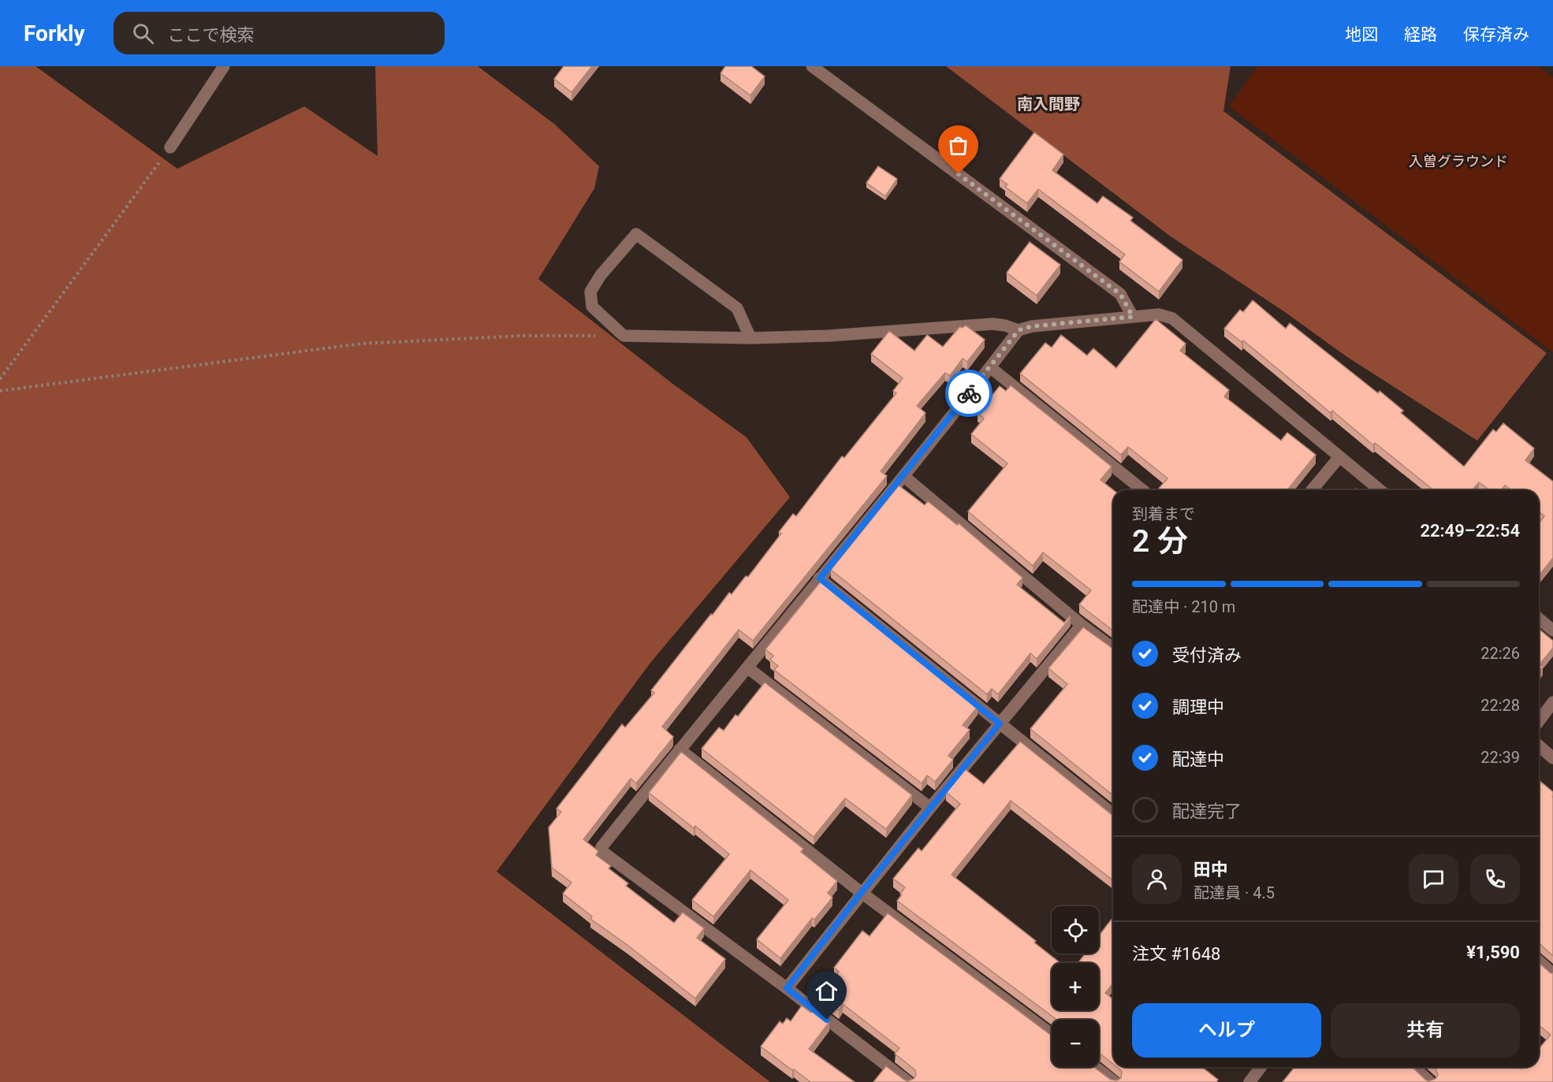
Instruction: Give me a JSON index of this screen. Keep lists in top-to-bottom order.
{
  "districts": ["南入間野"],
  "parks": ["入曽グラウンド"],
  "page": {
    "header": "Forkly",
    "search": "ここで検索",
    "nav": ["地図", "経路", "保存済み"],
    "heading": ["2 分", "到着まで", "22:49–22:54"],
    "panel": [
      "田中",
      "配達員 · 4.5",
      "注文 #1648",
      "¥1,590"
    ],
    "bar": "配達中 · 210 m",
    "list": [
      ["受付済み", "22:26"],
      ["調理中", "22:28"],
      ["配達中", "22:39"],
      "配達完了"
    ],
    "map_buttons": ["+", "−"],
    "buttons": ["ヘルプ", "共有"]
  }
}
